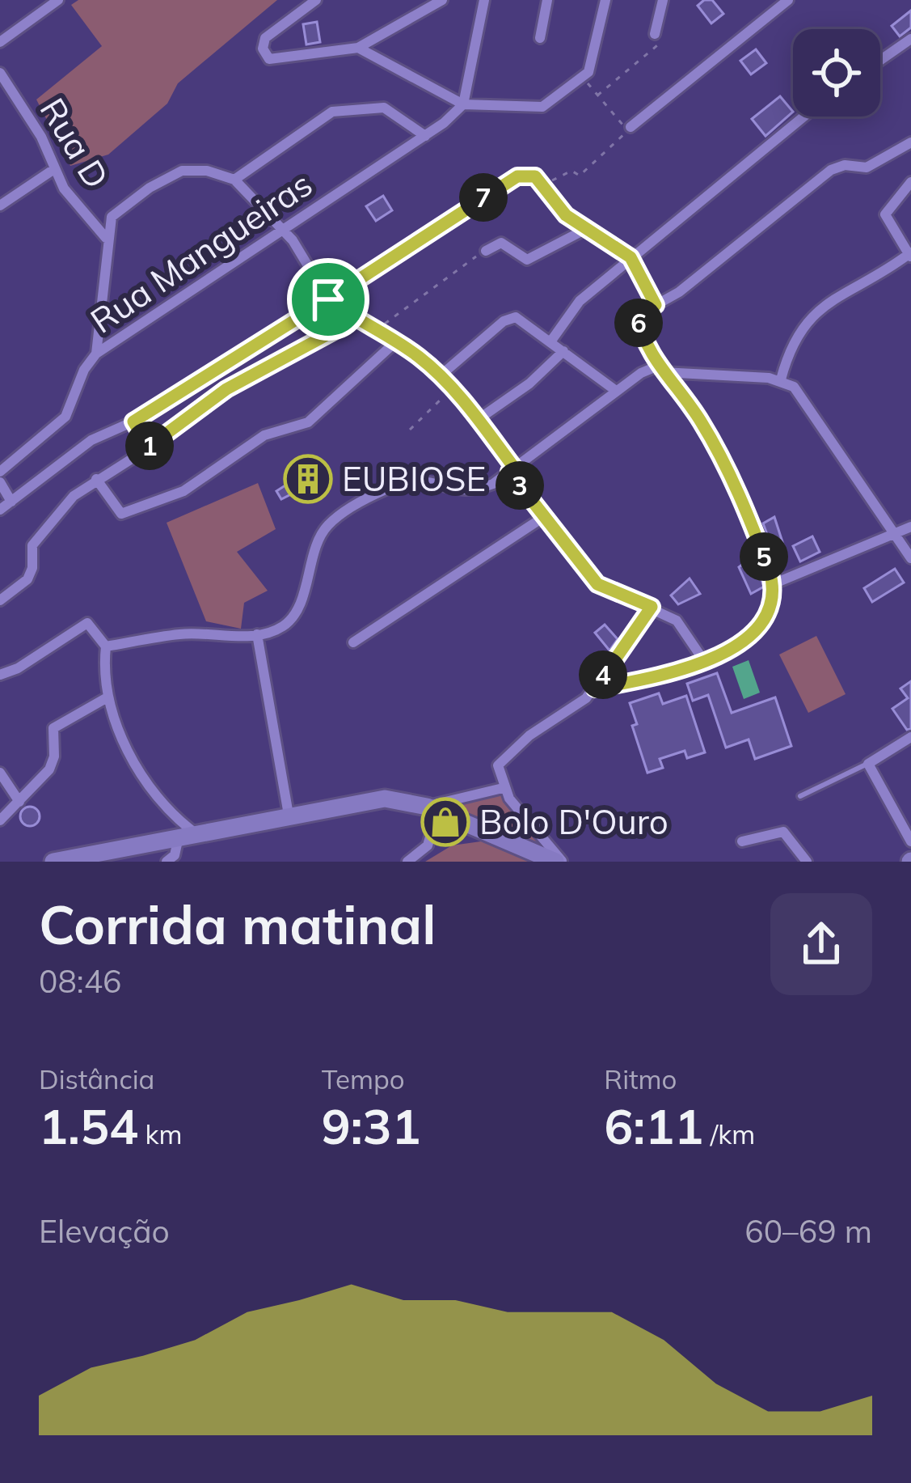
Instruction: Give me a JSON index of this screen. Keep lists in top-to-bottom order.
{
  "streets": {
    "street": ["Rua D", "Rua Mangueiras"]
  },
  "places": {
    "building": ["EUBIOSE"],
    "shop": ["Bolo D'Ouro"]
  },
  "page": {
    "pins": [
      "7",
      "6",
      "1",
      "3",
      "5",
      "4"
    ],
    "heading": ["Corrida matinal", "08:46"],
    "stats": [
      ["Distância", "1.54 km"],
      ["Tempo", "9:31"],
      ["Ritmo", "6:11 /km"]
    ],
    "chart": ["Elevação", "60–69 m"]
  }
}
